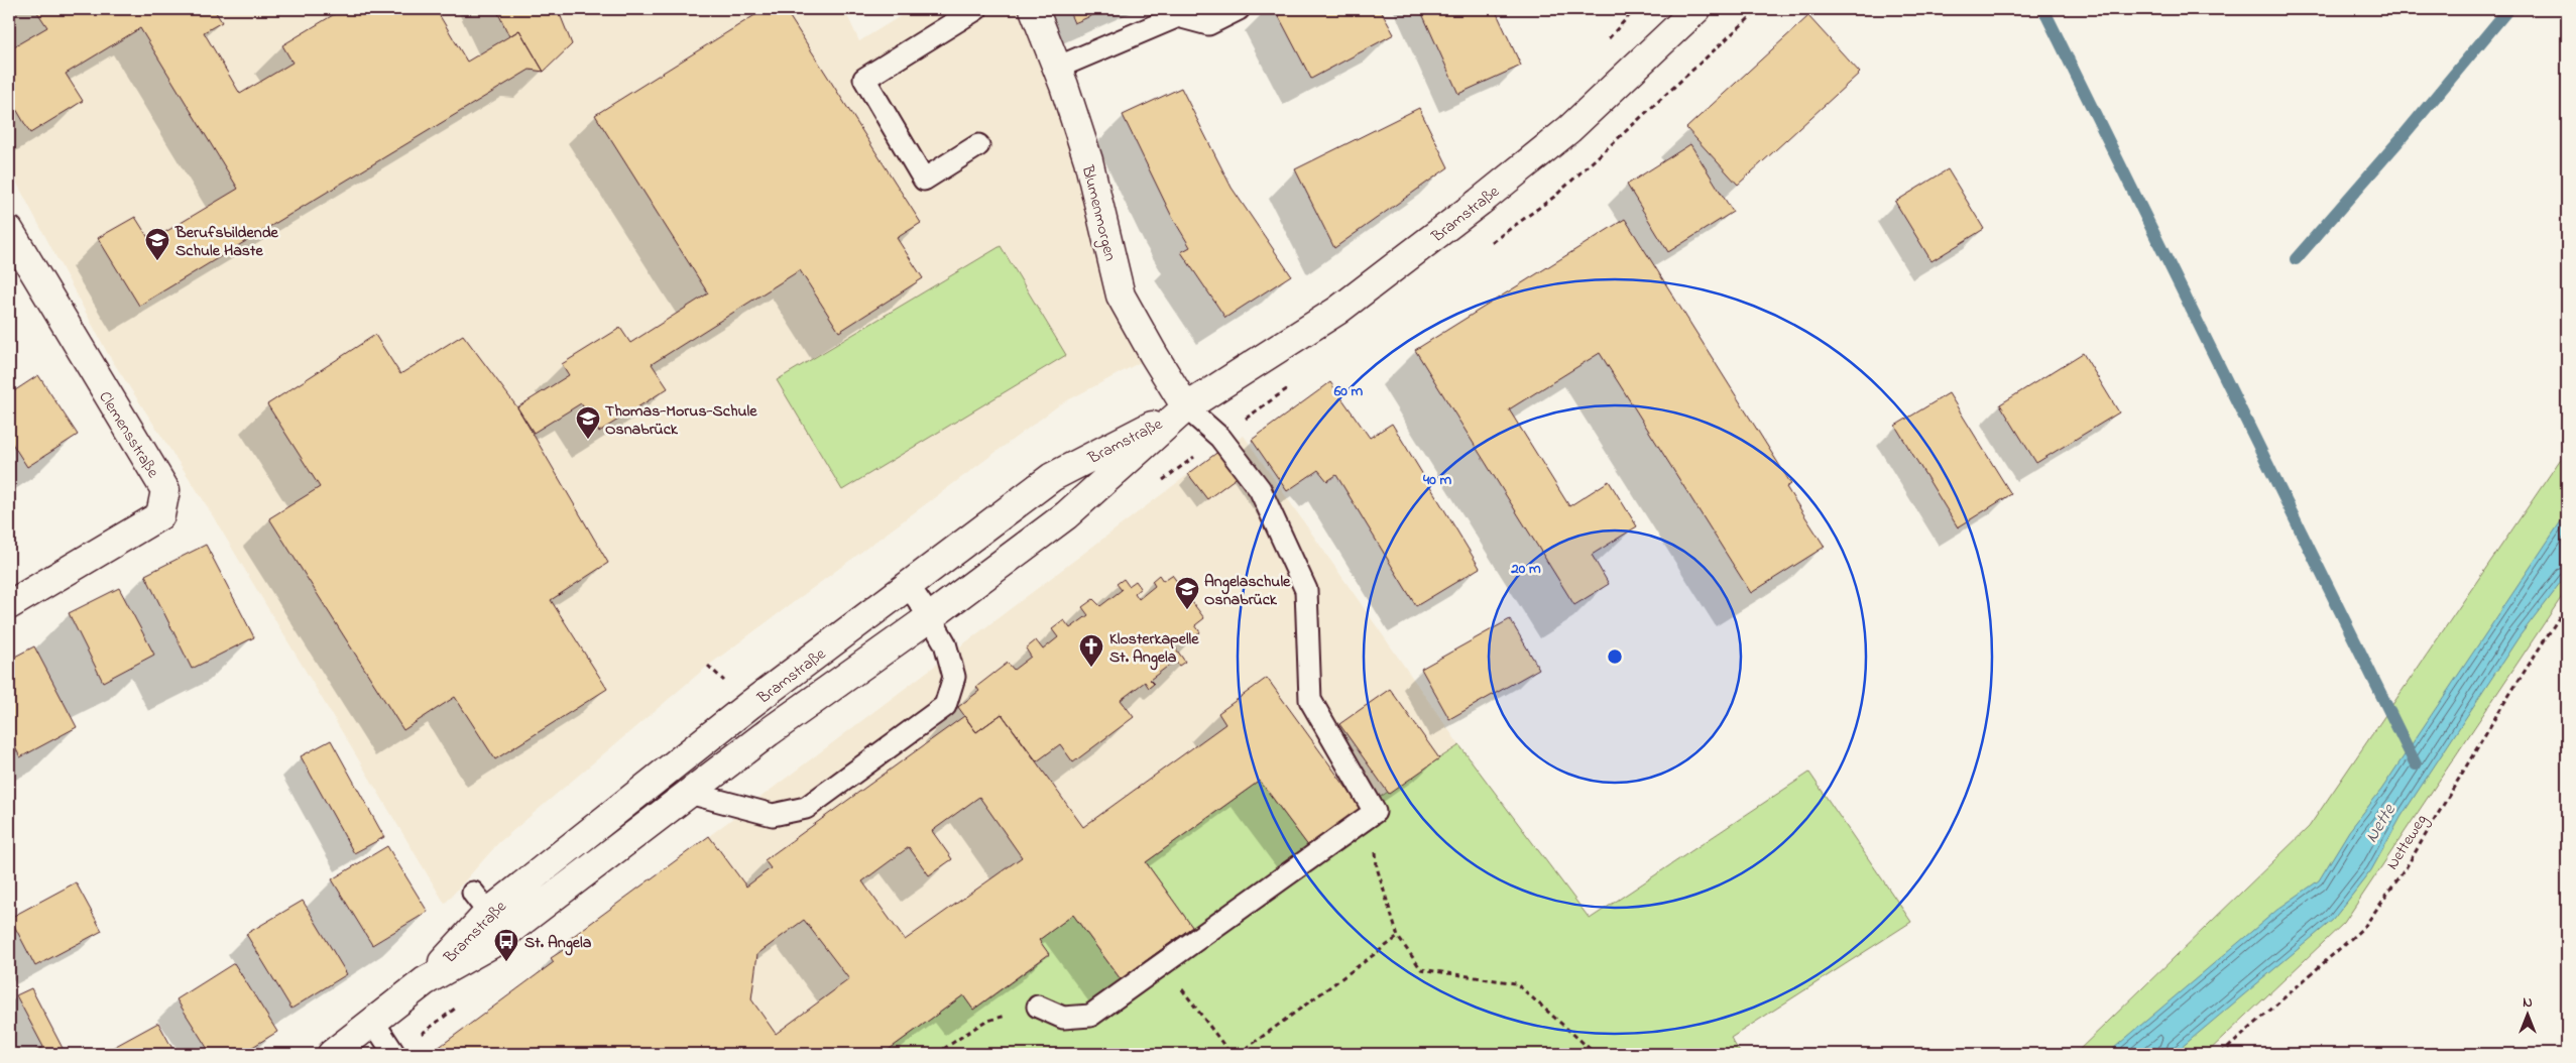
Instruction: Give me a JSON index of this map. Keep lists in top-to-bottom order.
{
  "streets": {
    "street": ["Blumenmorgen", "Bramstraße", "Clemensstraße"],
    "path": ["Netteweg"]
  },
  "crossings": [
    ["Blumenmorgen", "Bramstraße"]
  ],
  "water": ["Nette"],
  "places": {
    "school or university": ["Berufsbildende Schule Haste", "Thomas-Morus-Schule Osnabrück", "Angelaschule Osnabrück"],
    "church": ["Klosterkapelle St. Angela"],
    "bus stop": ["St. Angela"]
  },
  "north": "top",
  "rings": ["60 m", "40 m", "20 m"]
}
